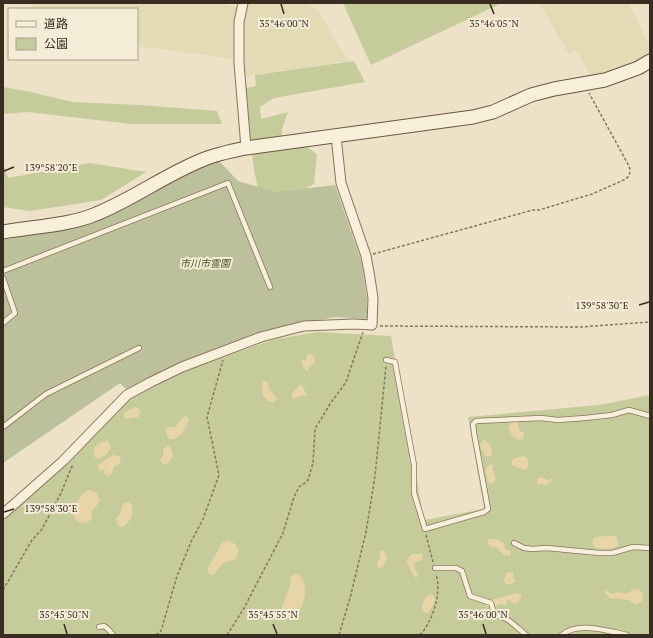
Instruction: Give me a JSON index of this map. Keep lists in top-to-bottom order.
{
  "parks": ["市川市霊園"],
  "legend": ["道路", "公園"],
  "coordinates": [
    "35°46'00\"N",
    "35°46'05\"N",
    "139°58'20\"E",
    "139°58'30\"E",
    "35°45'50\"N",
    "35°45'55\"N"
  ]
}
